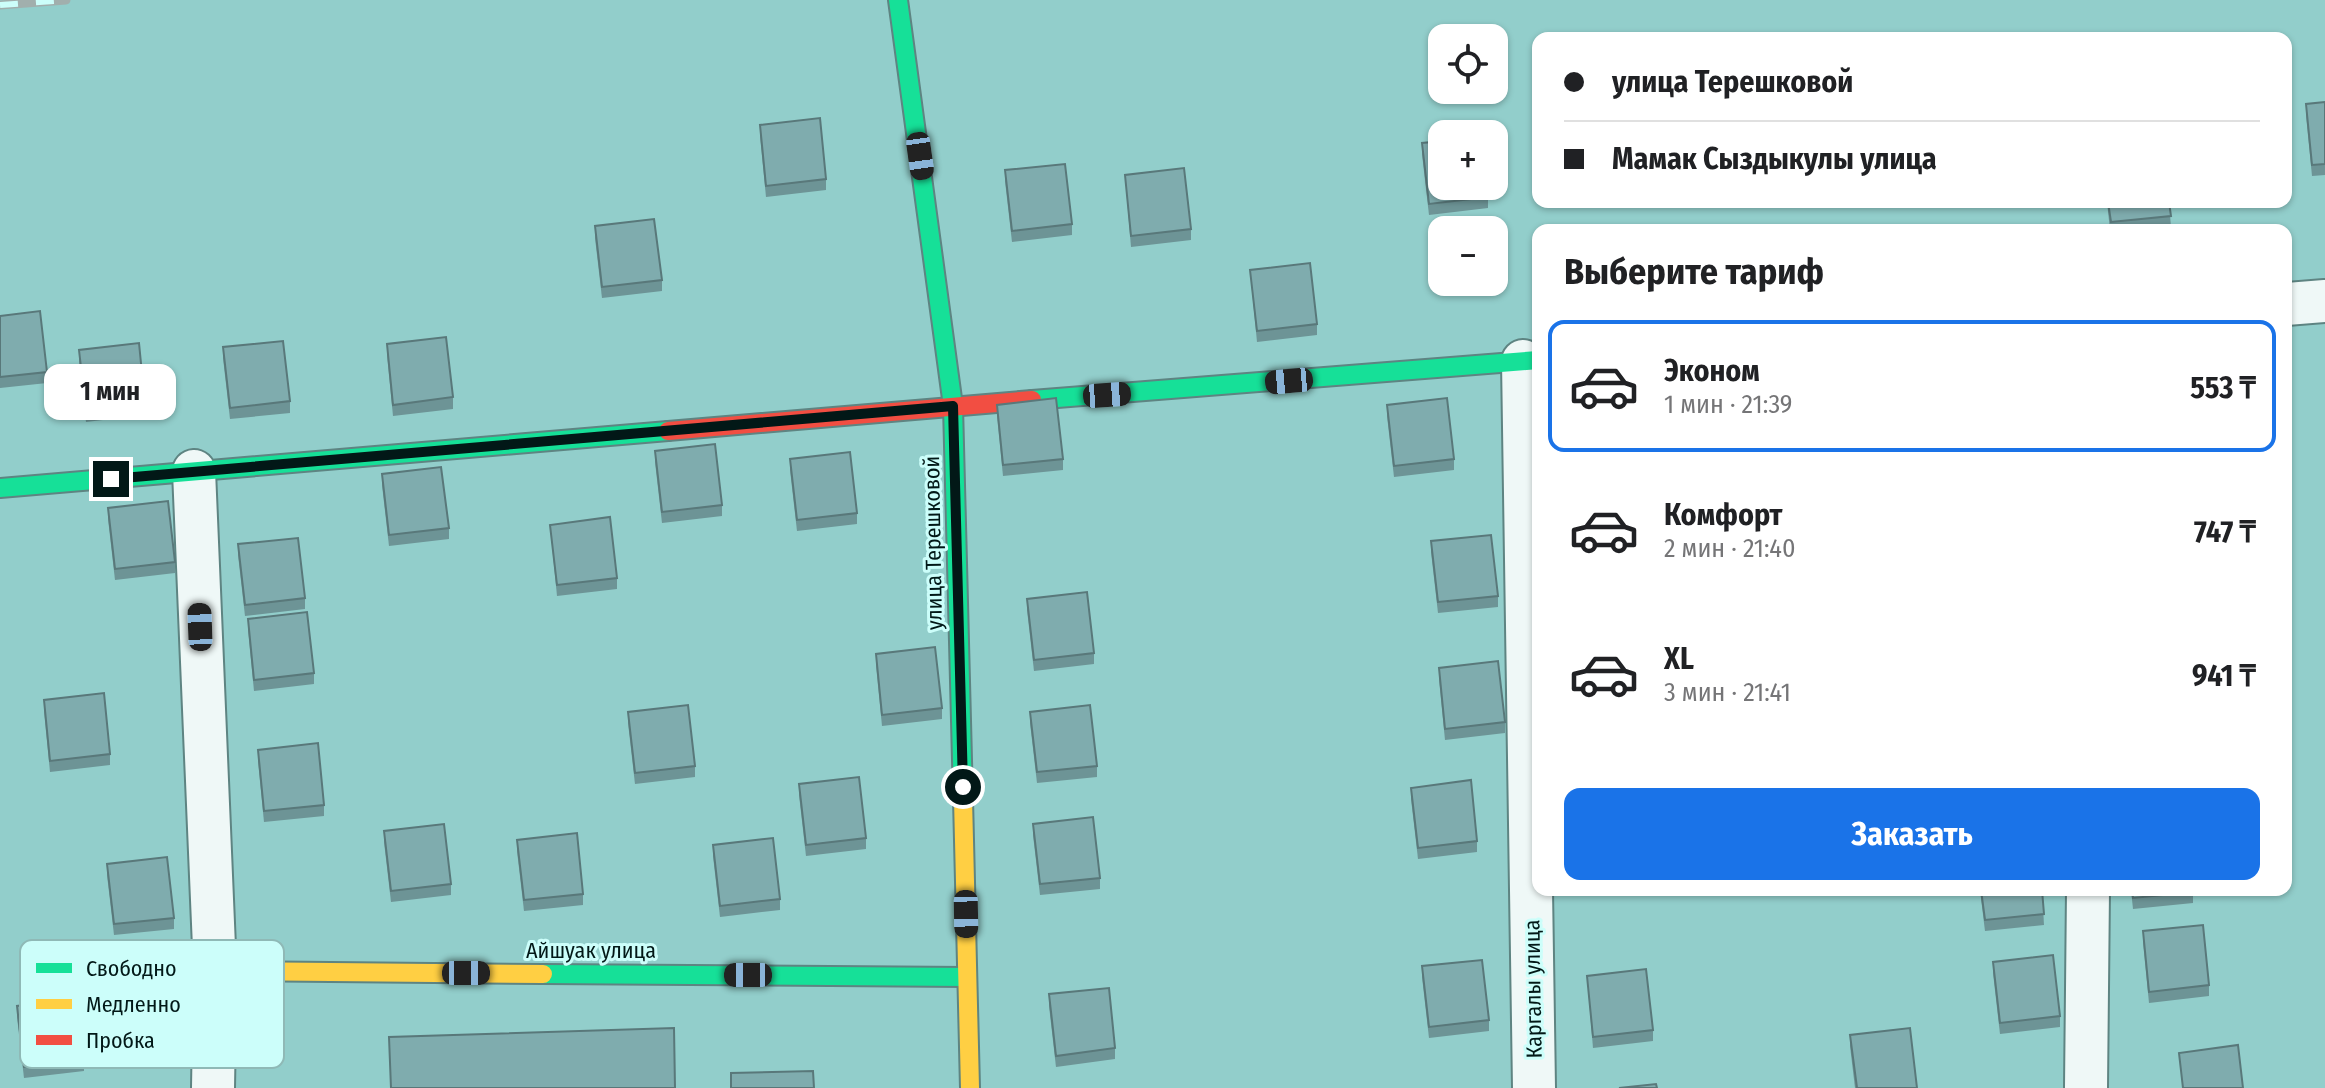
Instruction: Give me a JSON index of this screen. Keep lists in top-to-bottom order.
{
  "streets": {
    "street": ["улица Терешковой", "Айшуак улица", "Каргалы улица"]
  },
  "crossings": [
    ["улица Терешковой", "Айшуак улица"]
  ],
  "legend": ["Свободно", "Медленно", "Пробка"],
  "page": {
    "map_buttons": ["+", "−"],
    "banner": ["улица Терешковой", "Мамак Сыздыкулы улица"],
    "heading": "Выберите тариф",
    "list": [
      {
        "name": "Эконом",
        "note": "1 мин · 21:39",
        "value": "553 ₸"
      },
      {
        "name": "Комфорт",
        "note": "2 мин · 21:40",
        "value": "747 ₸"
      },
      {
        "name": "XL",
        "note": "3 мин · 21:41",
        "value": "941 ₸"
      }
    ],
    "bubble": "1 мин",
    "buttons": "Заказать"
  }
}
